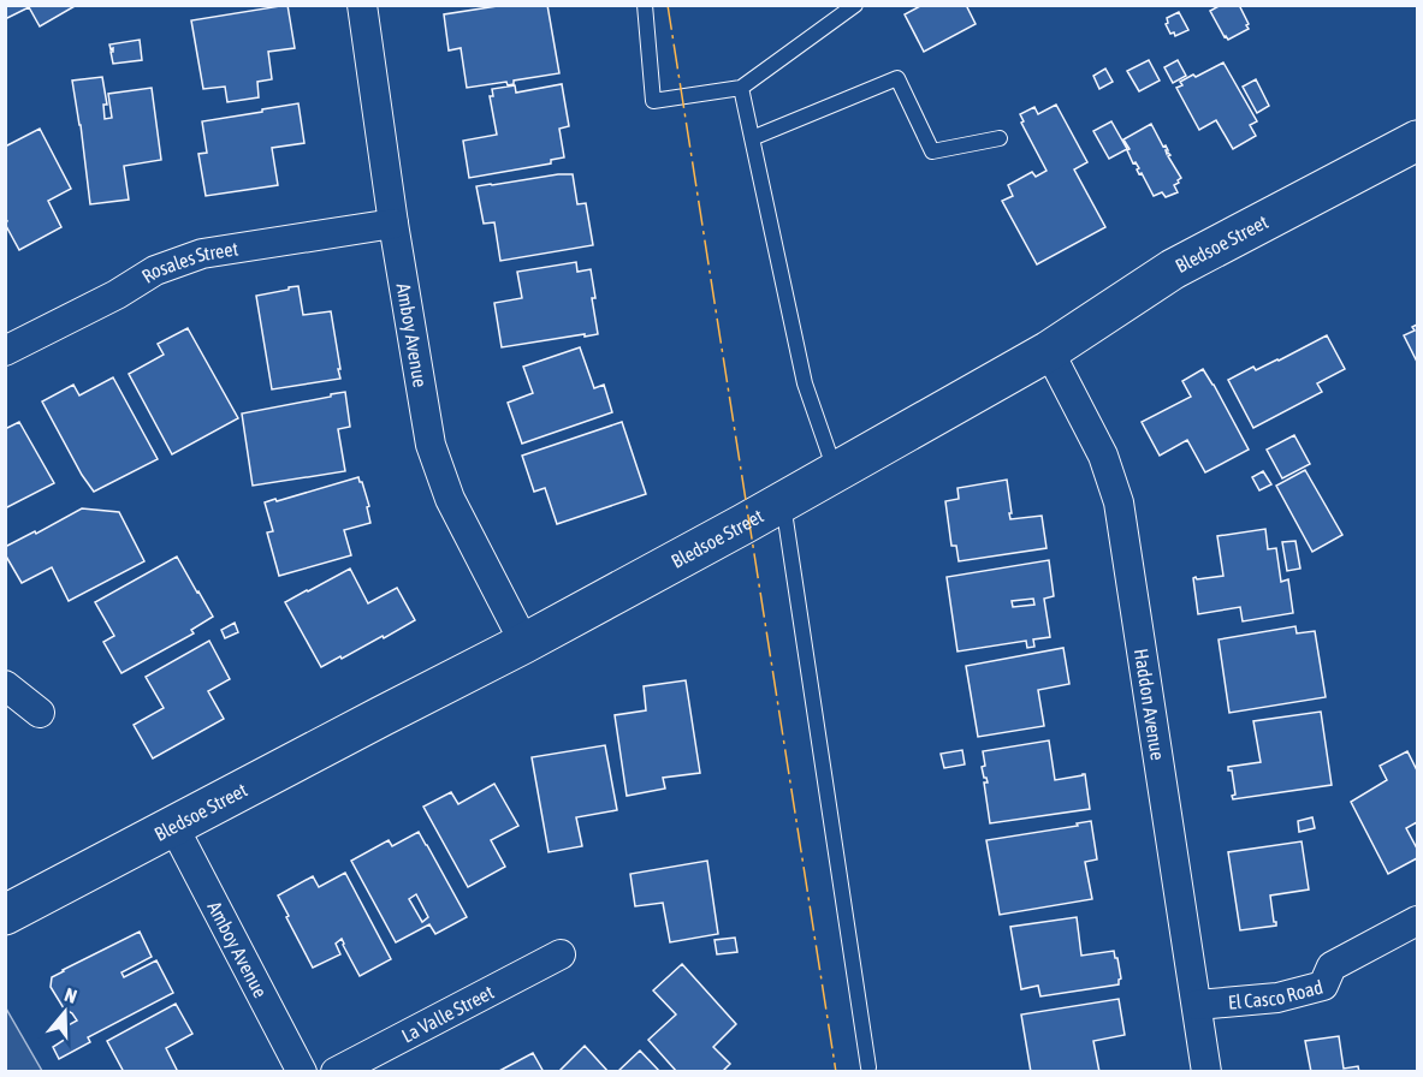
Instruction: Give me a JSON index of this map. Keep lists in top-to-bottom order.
{
  "streets": {
    "street": [
      "Bledsoe Street",
      "Rosales Street",
      "Amboy Avenue",
      "Haddon Avenue",
      "El Casco Road",
      "La Valle Street"
    ]
  },
  "crossings": [
    ["Bledsoe Street", "Amboy Avenue"],
    ["Bledsoe Street", "Haddon Avenue"],
    ["Rosales Street", "Amboy Avenue"],
    ["Haddon Avenue", "El Casco Road"]
  ],
  "north": "top"
}
